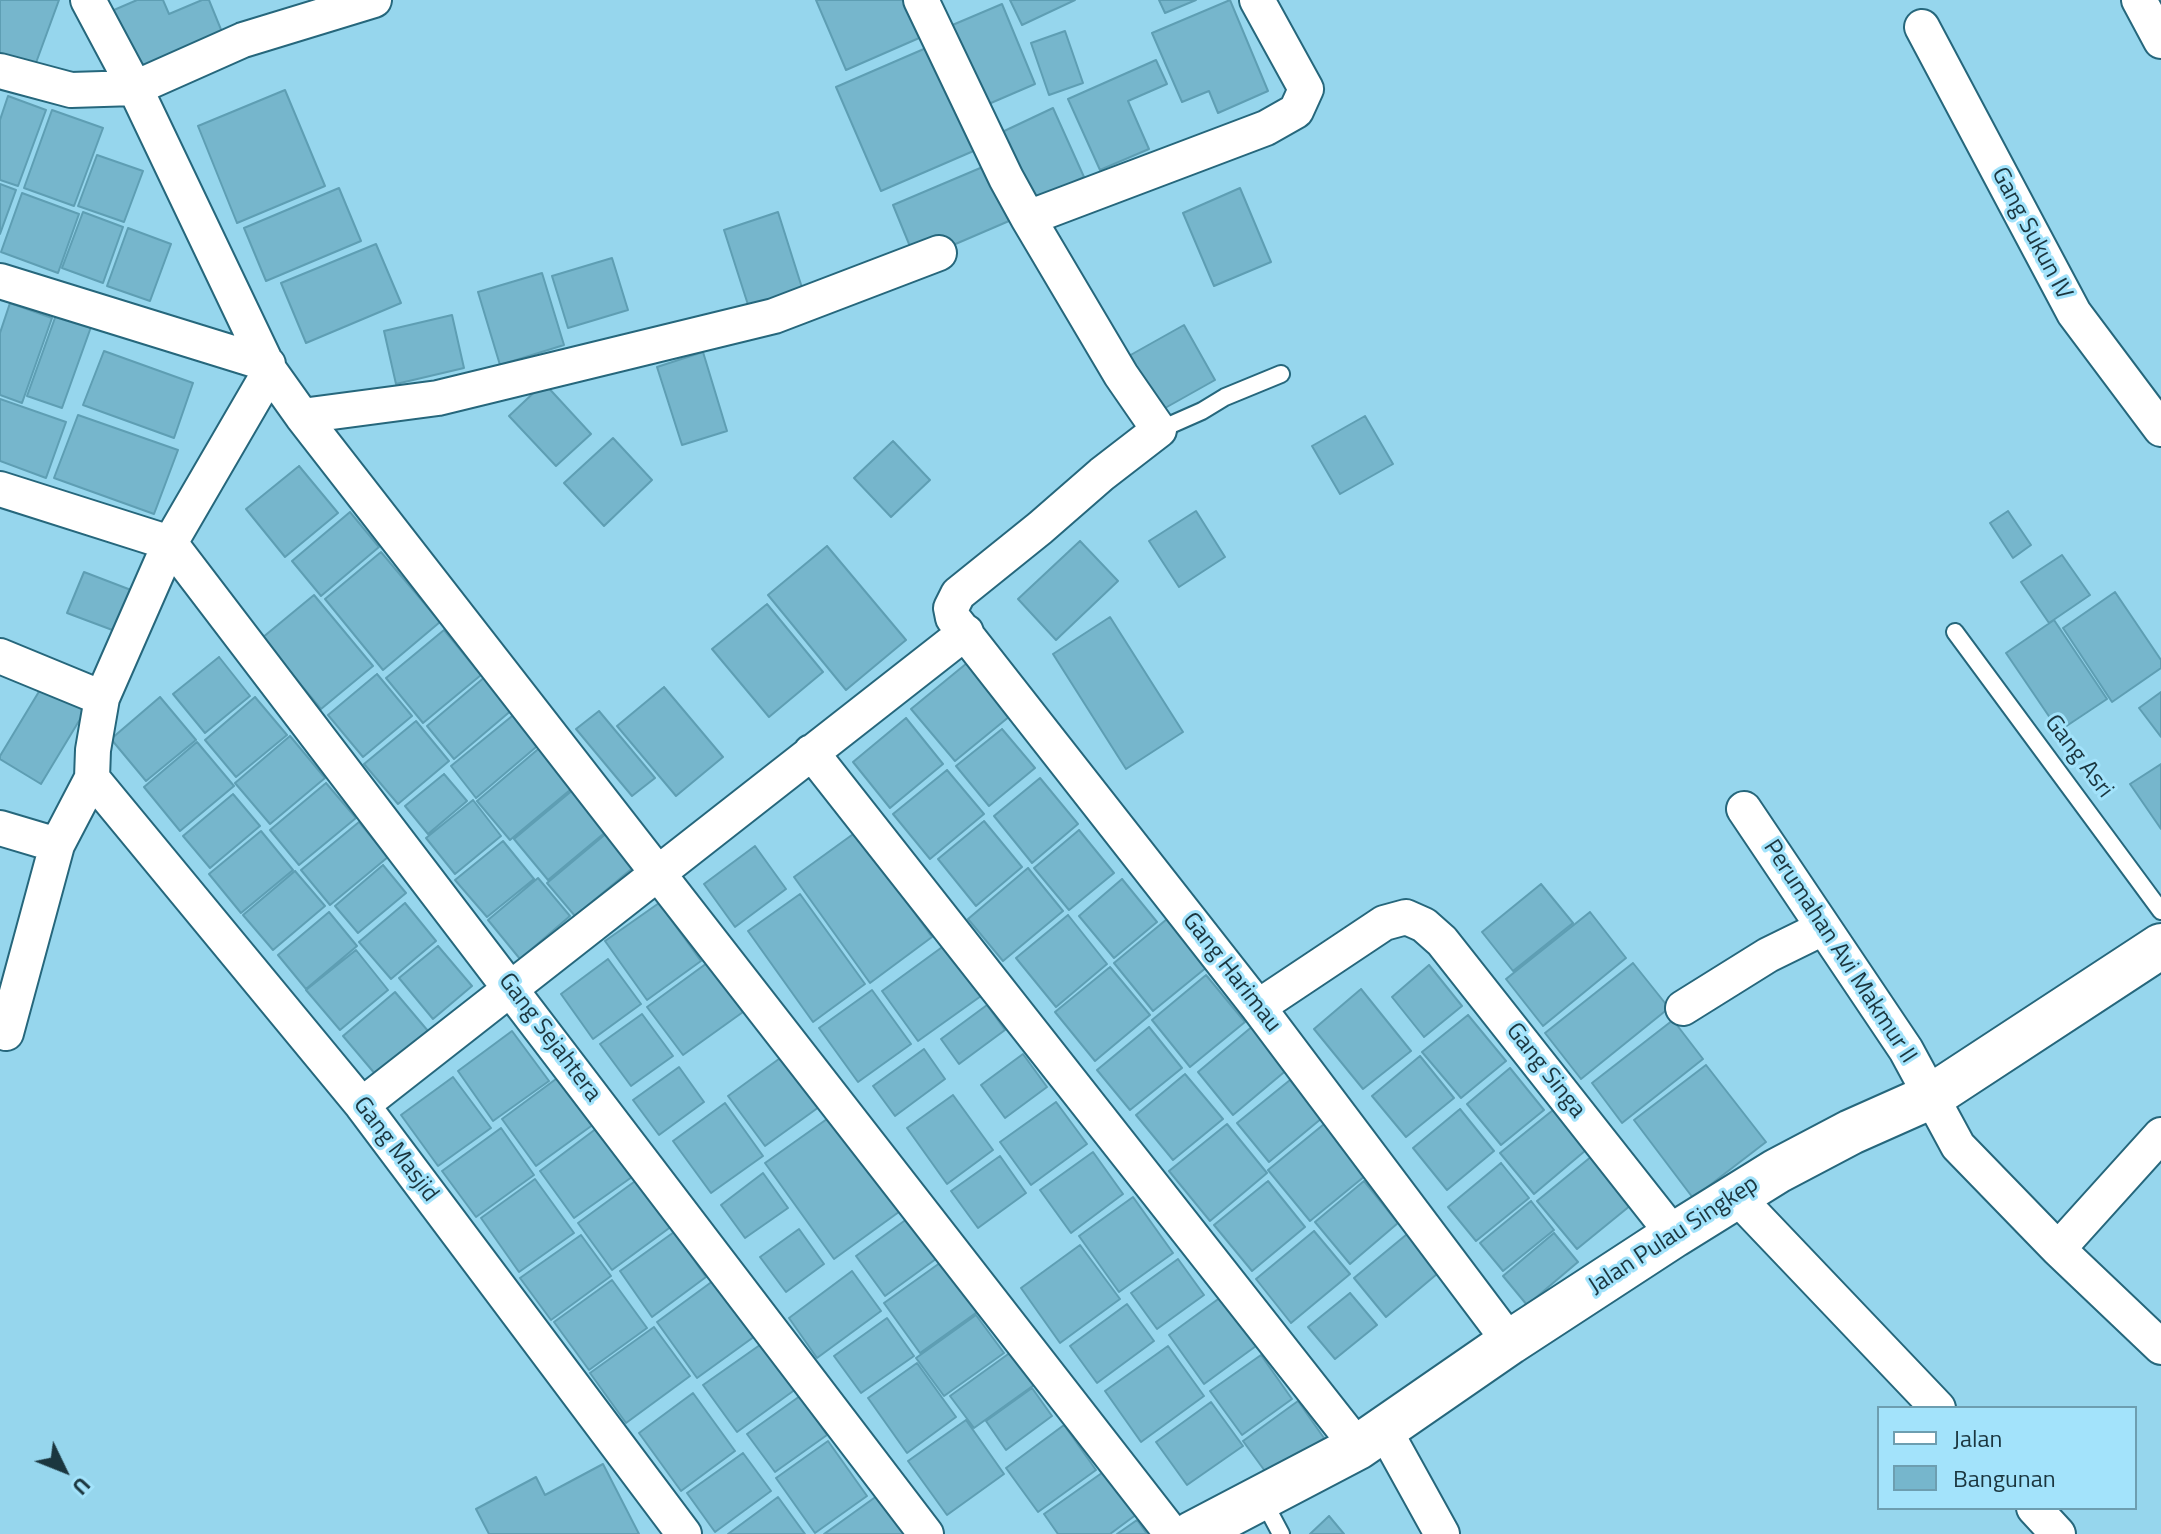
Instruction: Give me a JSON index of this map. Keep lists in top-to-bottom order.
{
  "streets": {
    "street": [
      "Gang Sukun IV",
      "Perumahan Avi Makmur II",
      "Gang Harimau",
      "Gang Sejahtera",
      "Gang Singa",
      "Gang Masjid",
      "Jalan Pulau Singkep"
    ],
    "lane": ["Gang Asri"]
  },
  "crossings": [
    ["Perumahan Avi Makmur II", "Jalan Pulau Singkep"],
    ["Gang Harimau", "Gang Singa"],
    ["Gang Harimau", "Jalan Pulau Singkep"],
    ["Gang Singa", "Jalan Pulau Singkep"]
  ],
  "legend": ["Jalan", "Bangunan"],
  "north": "bottom right"
}
